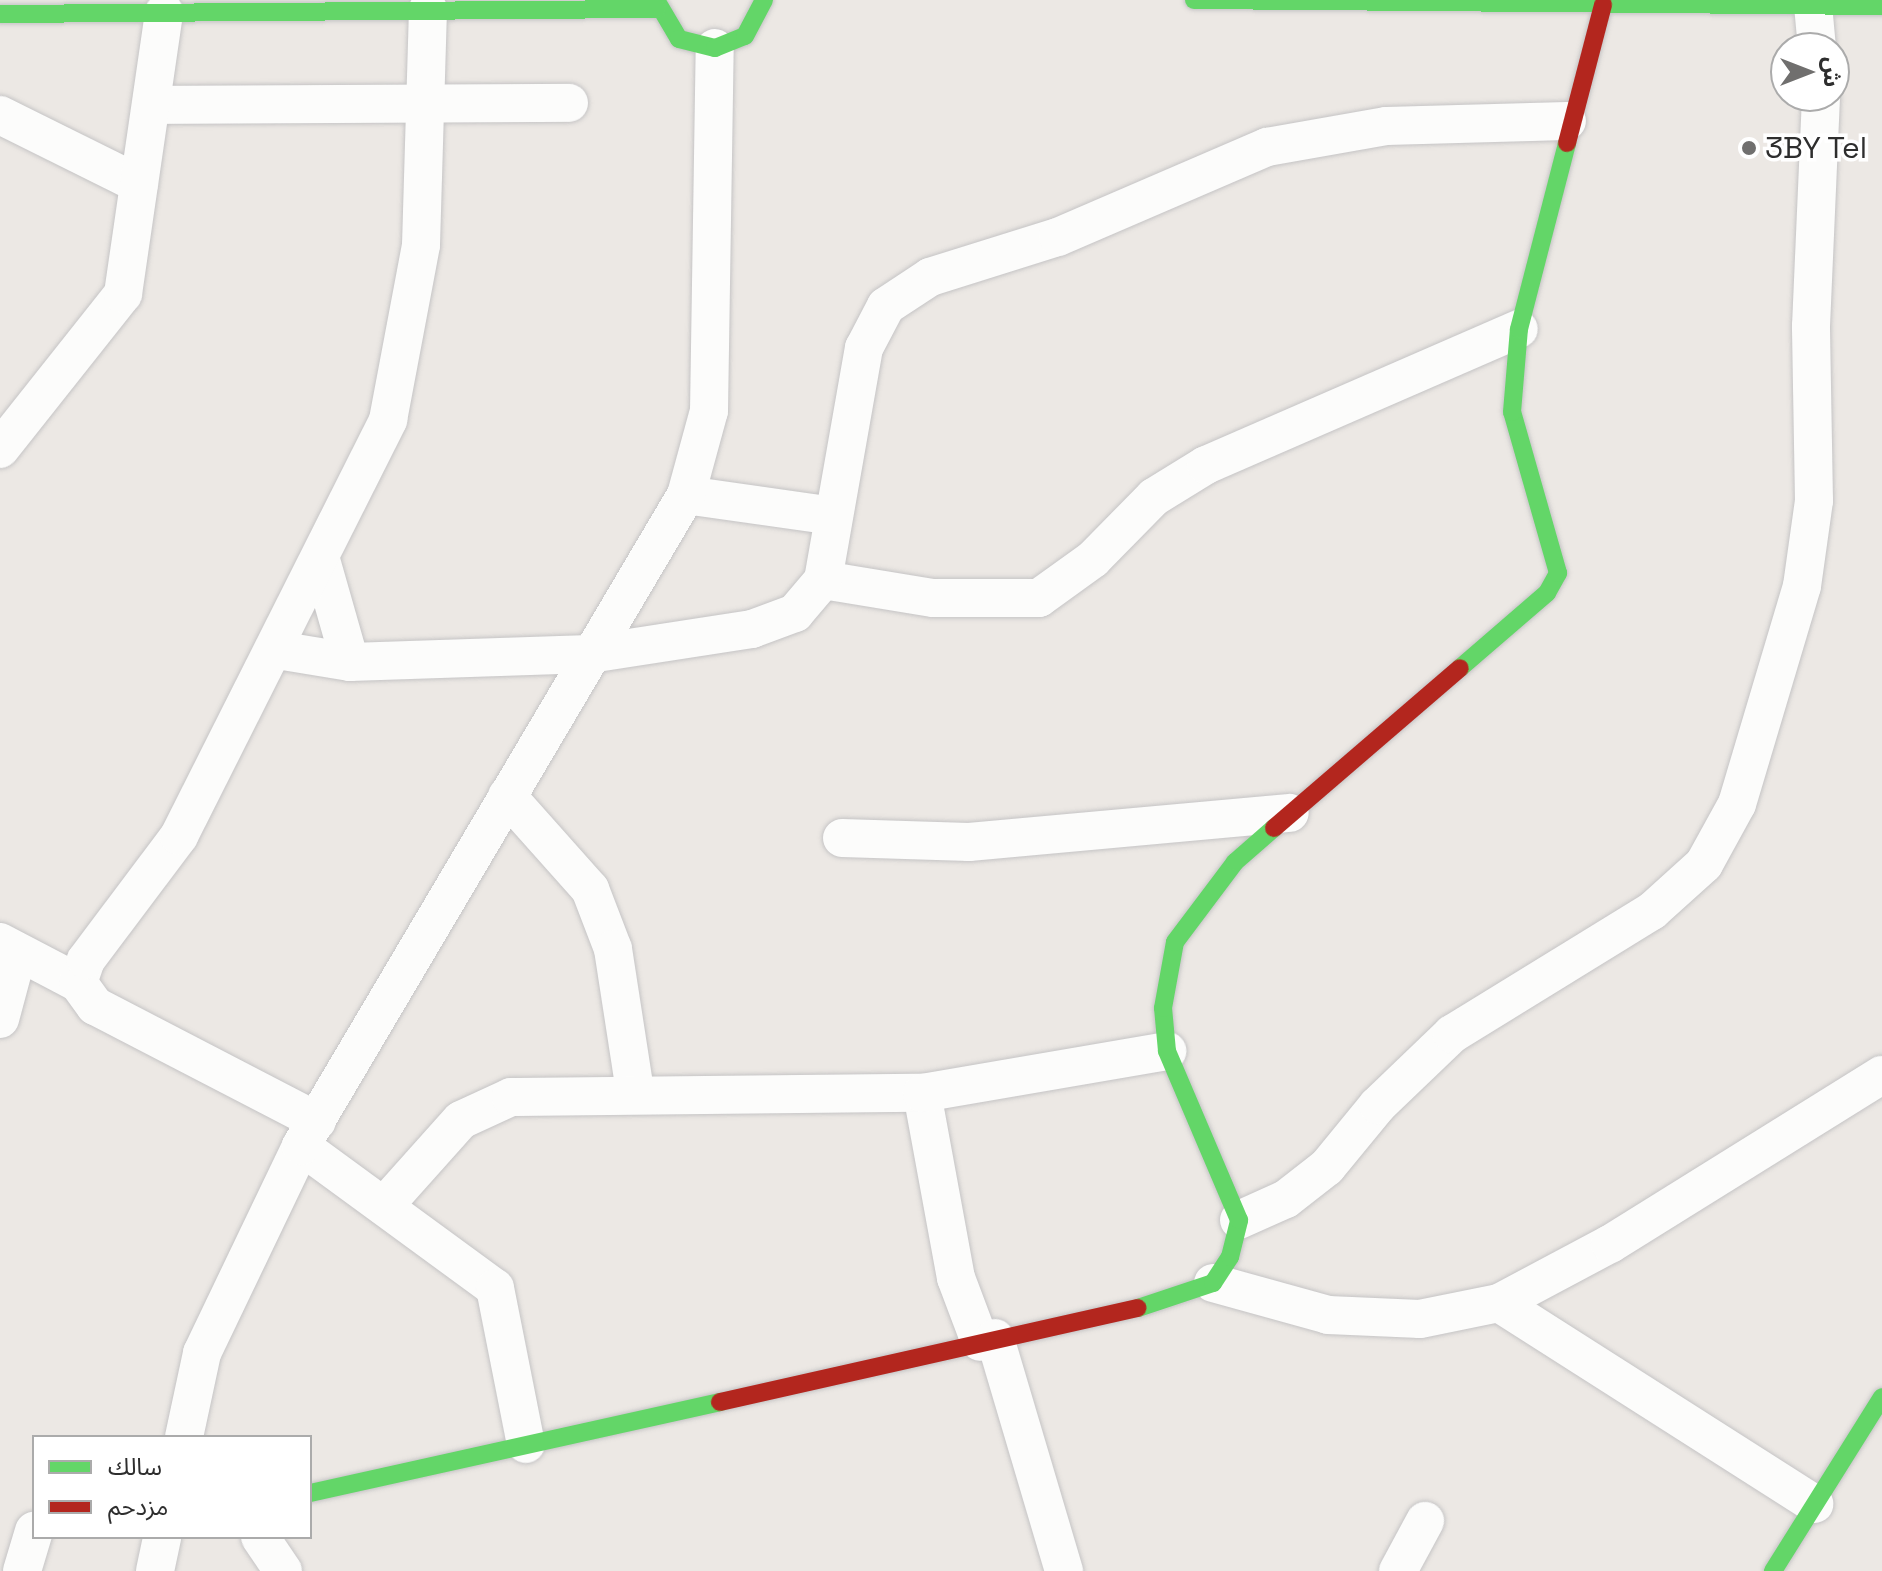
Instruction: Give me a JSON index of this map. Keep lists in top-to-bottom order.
{
  "places": ["3BY Tel"],
  "legend": ["سالك", "مزدحم"],
  "north": "right"
}
